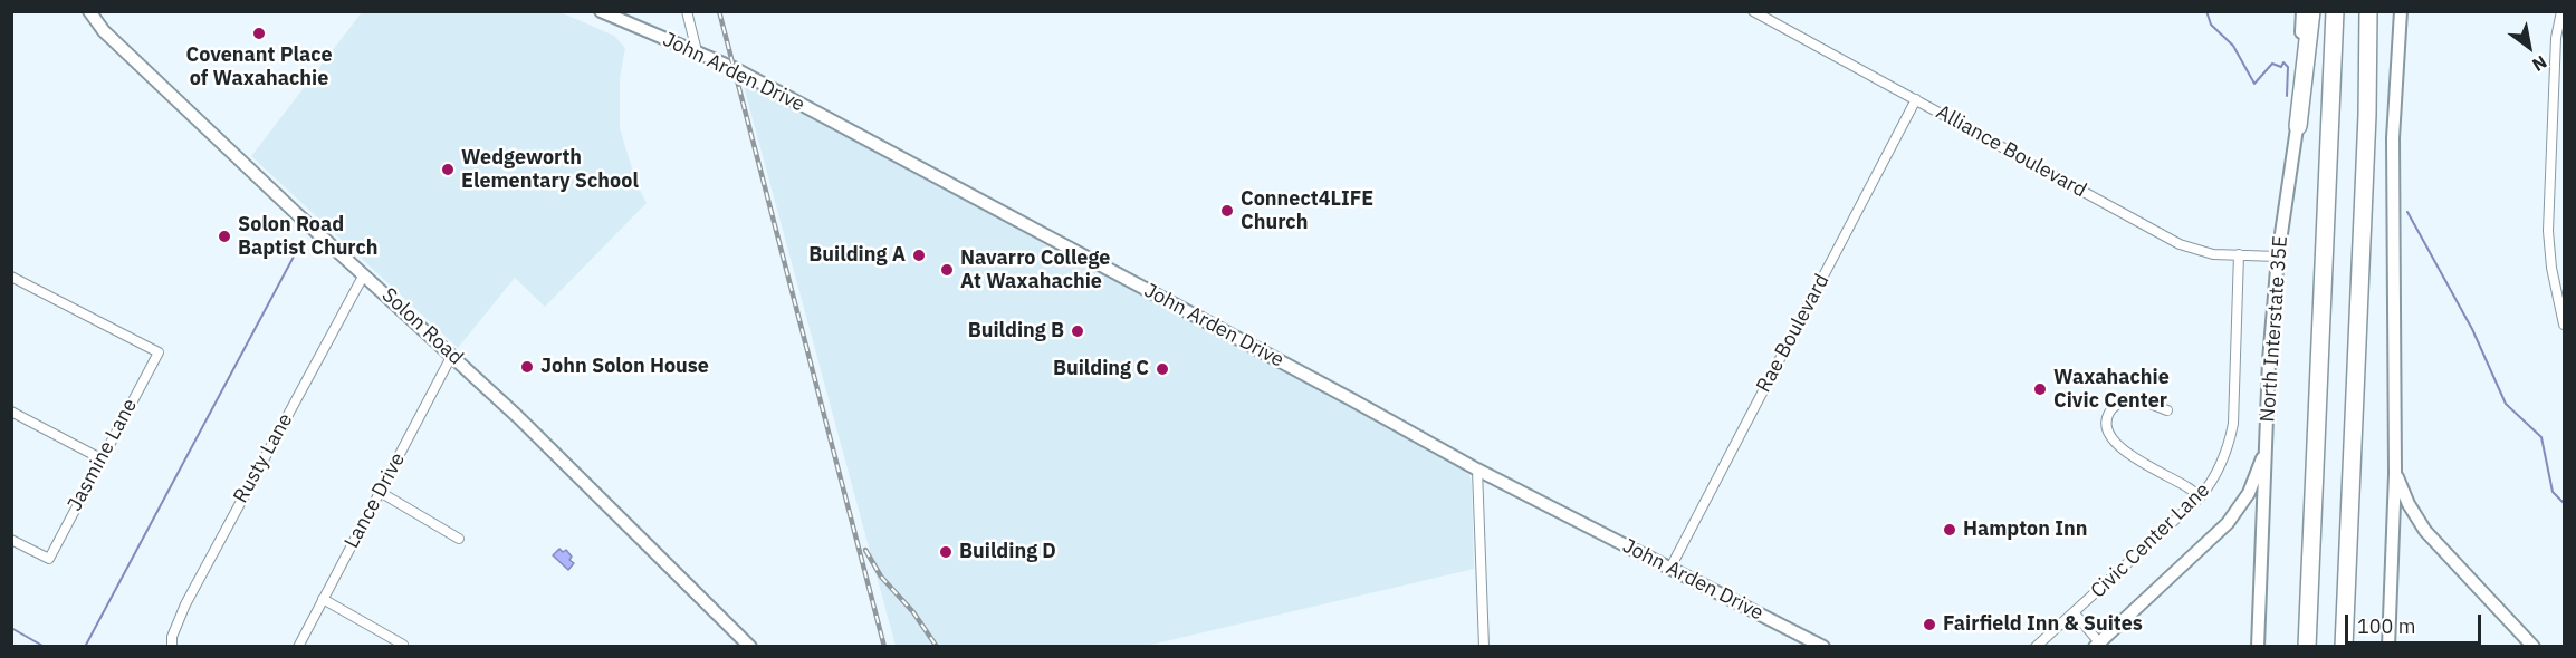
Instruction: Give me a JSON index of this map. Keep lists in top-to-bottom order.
{
  "streets": {
    "main road": ["John Arden Drive", "Solon Road", "North Interstate 35E"],
    "street": [
      "Alliance Boulevard",
      "Rae Boulevard",
      "Jasmine Lane",
      "Rusty Lane",
      "Lance Drive",
      "Civic Center Lane"
    ]
  },
  "crossings": [
    ["John Arden Drive", "Rae Boulevard"],
    ["Alliance Boulevard", "North Interstate 35E"],
    ["Alliance Boulevard", "Rae Boulevard"],
    ["Alliance Boulevard", "Civic Center Lane"],
    ["Solon Road", "Rusty Lane"],
    ["Solon Road", "Lance Drive"]
  ],
  "places": [
    "Covenant Place of Waxahachie",
    "Wedgeworth Elementary School",
    "Connect4LIFE Church",
    "Solon Road Baptist Church",
    "Building A",
    "Navarro College At Waxahachie",
    "Building B",
    "John Solon House",
    "Building C",
    "Waxahachie Civic Center",
    "Hampton Inn",
    "Building D",
    "Fairfield Inn & Suites"
  ],
  "scale_bar": "100 m",
  "north": "bottom right"
}
